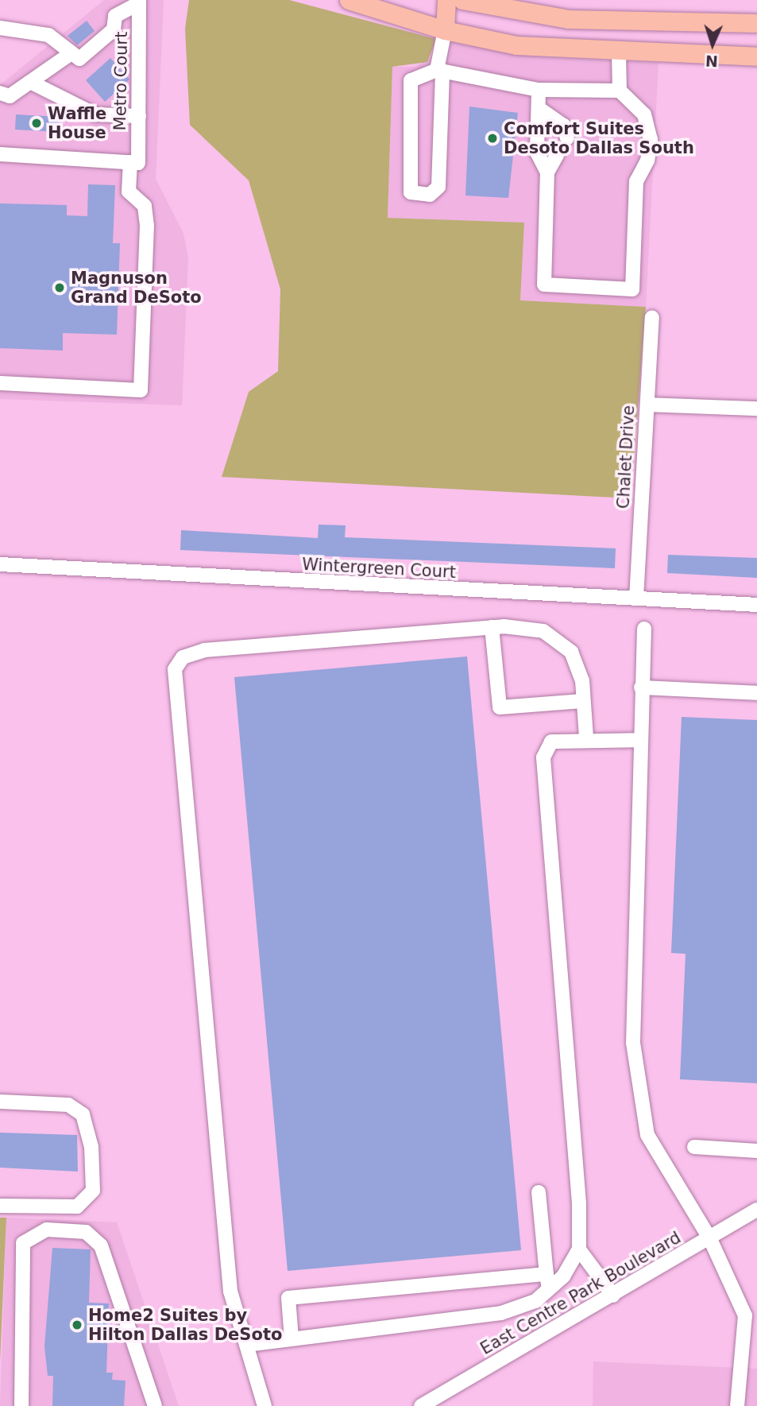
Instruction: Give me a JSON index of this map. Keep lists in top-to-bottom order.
{
  "streets": {
    "street": [
      "Metro Court",
      "Chalet Drive",
      "Wintergreen Court",
      "East Centre Park Boulevard"
    ]
  },
  "crossings": [
    ["Chalet Drive", "Wintergreen Court"]
  ],
  "places": [
    "Waffle House",
    "Comfort Suites Desoto Dallas South",
    "Magnuson Grand DeSoto",
    "Home2 Suites by Hilton Dallas DeSoto"
  ],
  "north": "bottom"
}
